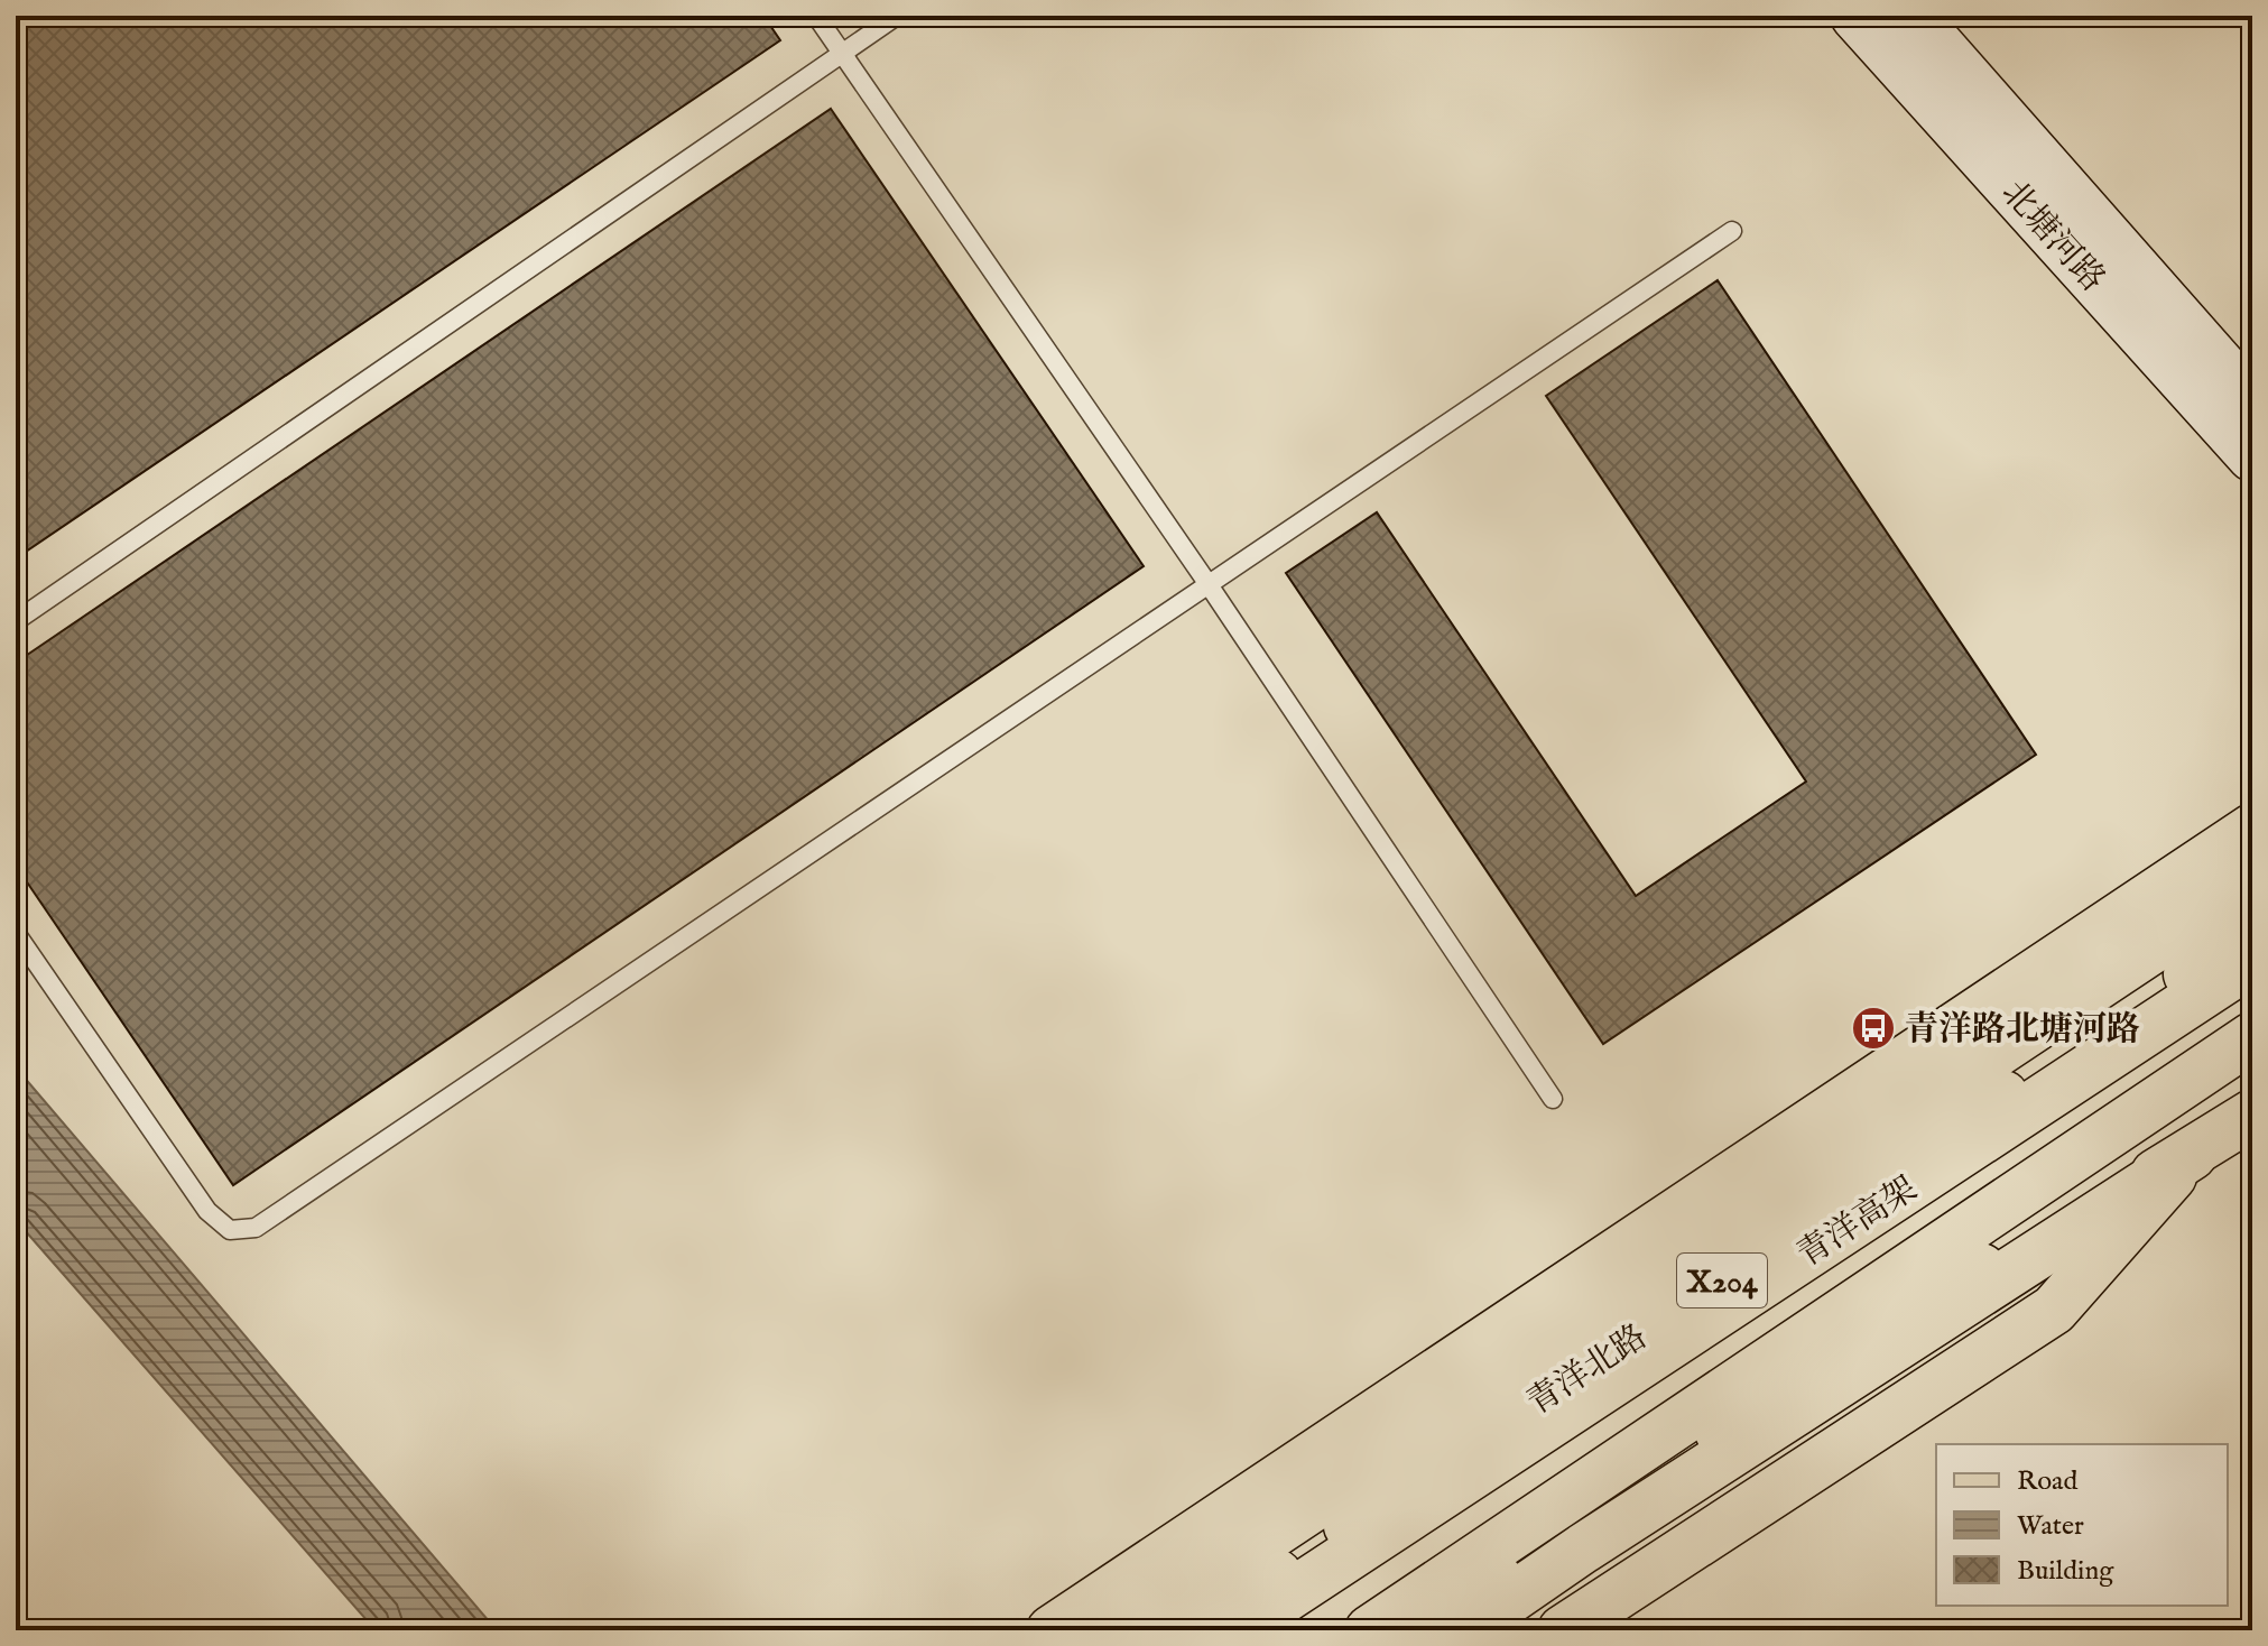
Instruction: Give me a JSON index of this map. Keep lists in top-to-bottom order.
{
  "streets": {
    "main road": [
      "北塘河路",
      "青洋高架",
      "X204",
      "青洋北路"
    ]
  },
  "places": {
    "bus stop": ["青洋路北塘河路"]
  },
  "legend": ["Road", "Water", "Building"]
}
